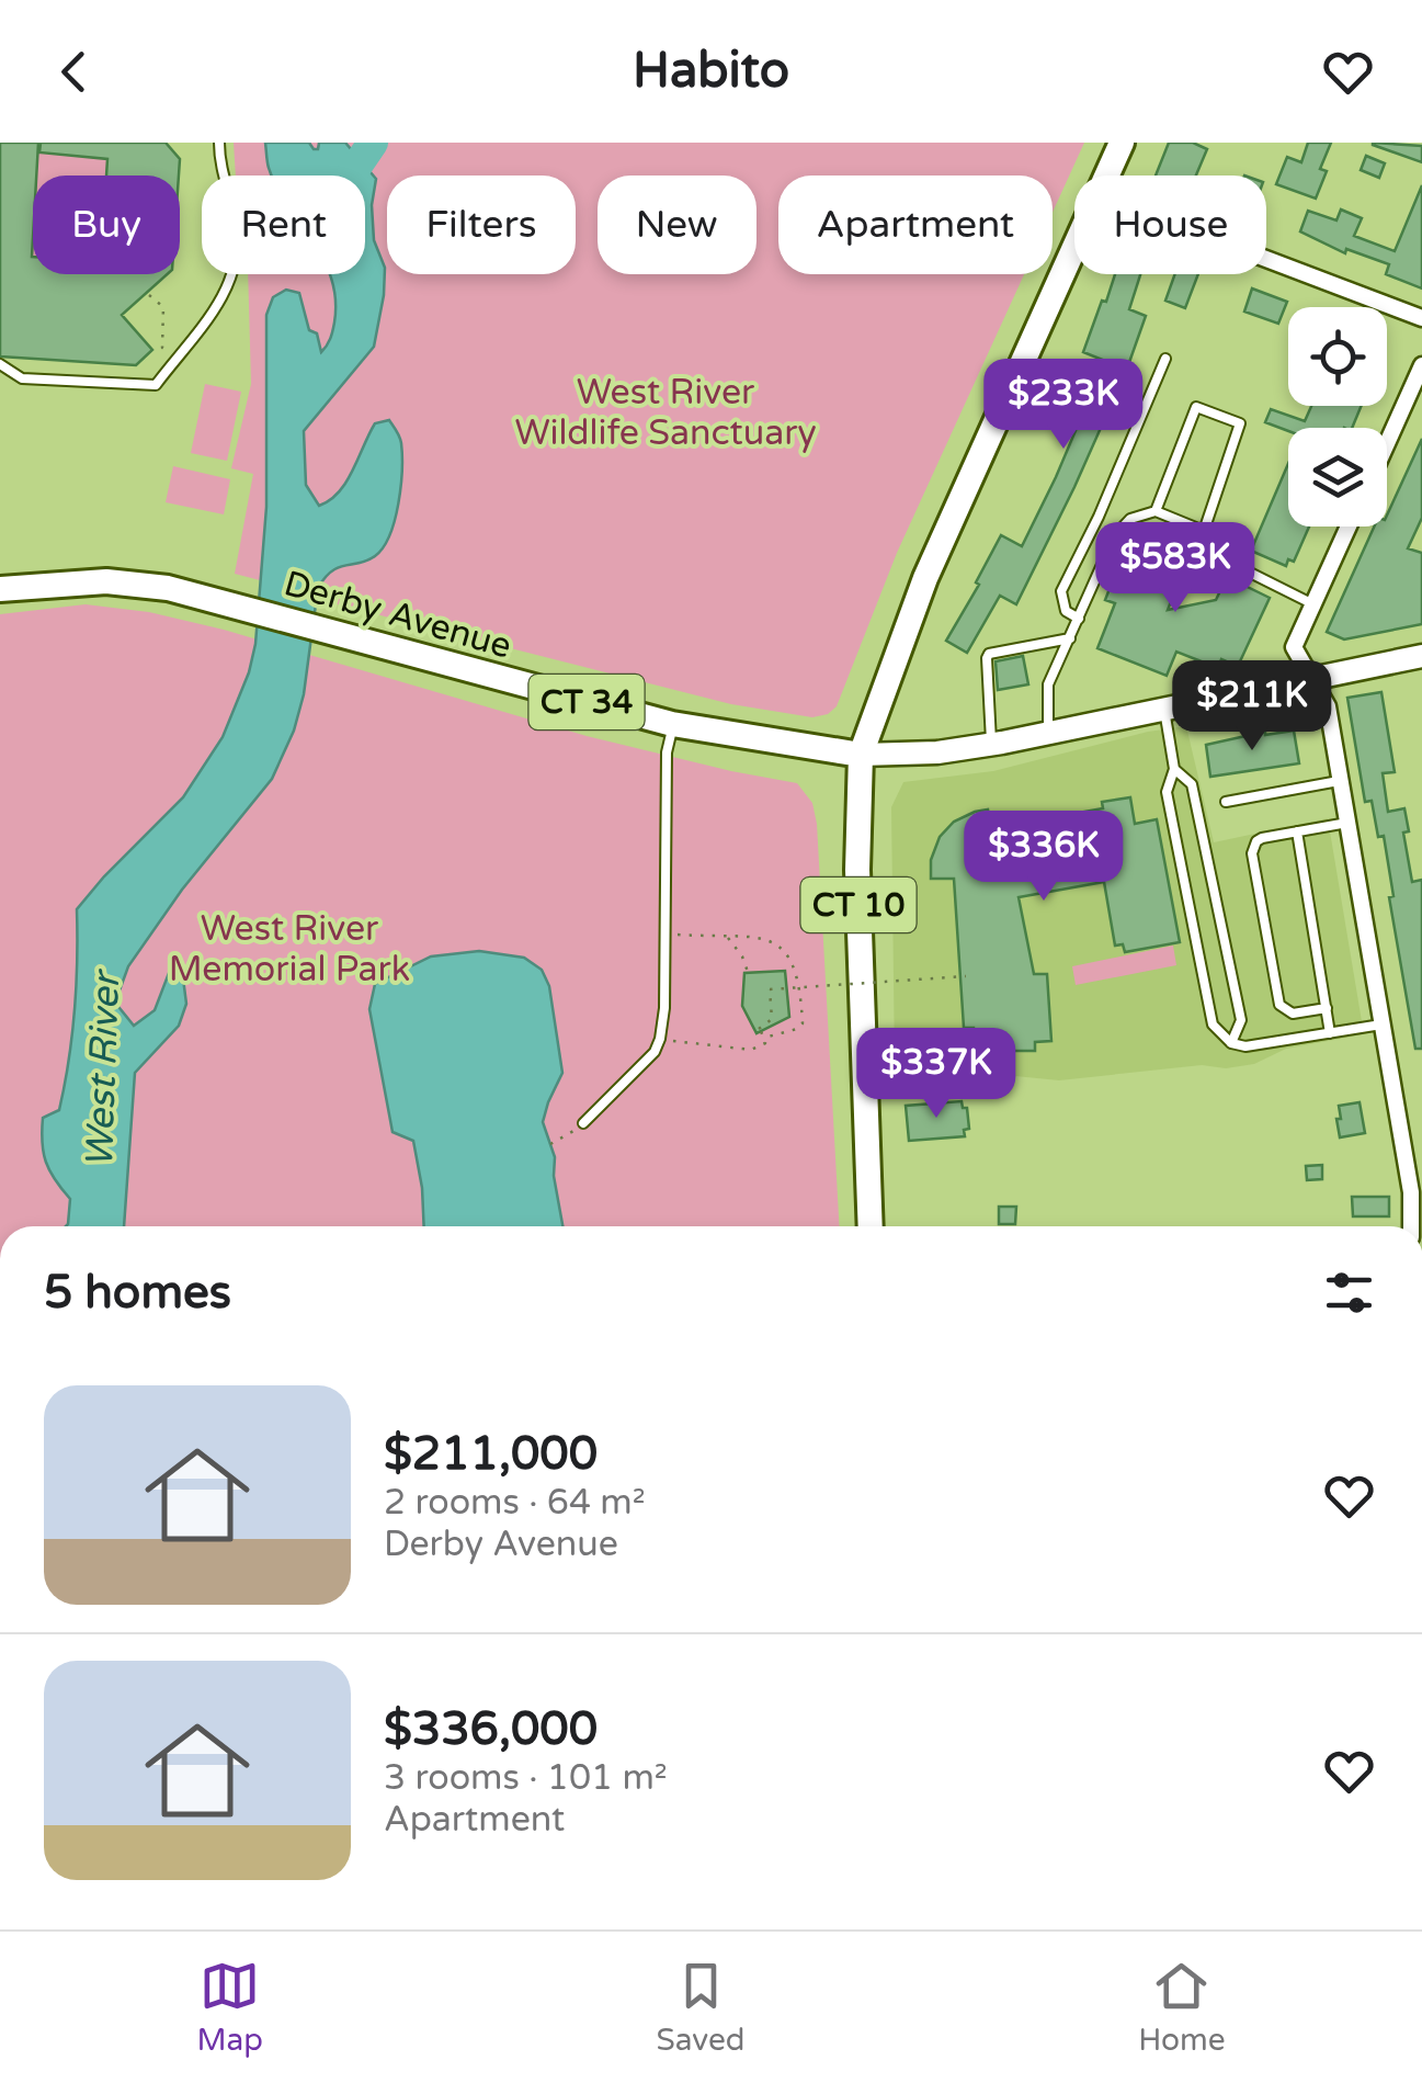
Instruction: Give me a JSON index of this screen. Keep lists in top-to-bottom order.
{
  "streets": {
    "main road": ["Derby Avenue", "CT 34", "CT 10"]
  },
  "crossings": [
    ["Derby Avenue", "CT 10"]
  ],
  "water": ["West River"],
  "parks": ["West River Wildlife Sanctuary", "West River Memorial Park"],
  "page": {
    "header": "Habito",
    "chip": [
      "Buy",
      "Rent",
      "Filters",
      "New",
      "Apartment",
      "House"
    ],
    "price": [
      "$233K",
      "$583K",
      "$211K",
      "$336K",
      "$337K"
    ],
    "heading": "5 homes",
    "list": [
      {
        "name": "$211,000",
        "note": "2 rooms · 64 m² · Derby Avenue"
      },
      {
        "name": "$336,000",
        "note": "3 rooms · 101 m² · Apartment"
      }
    ],
    "tabs": ["Map", "Saved", "Home"]
  }
}
